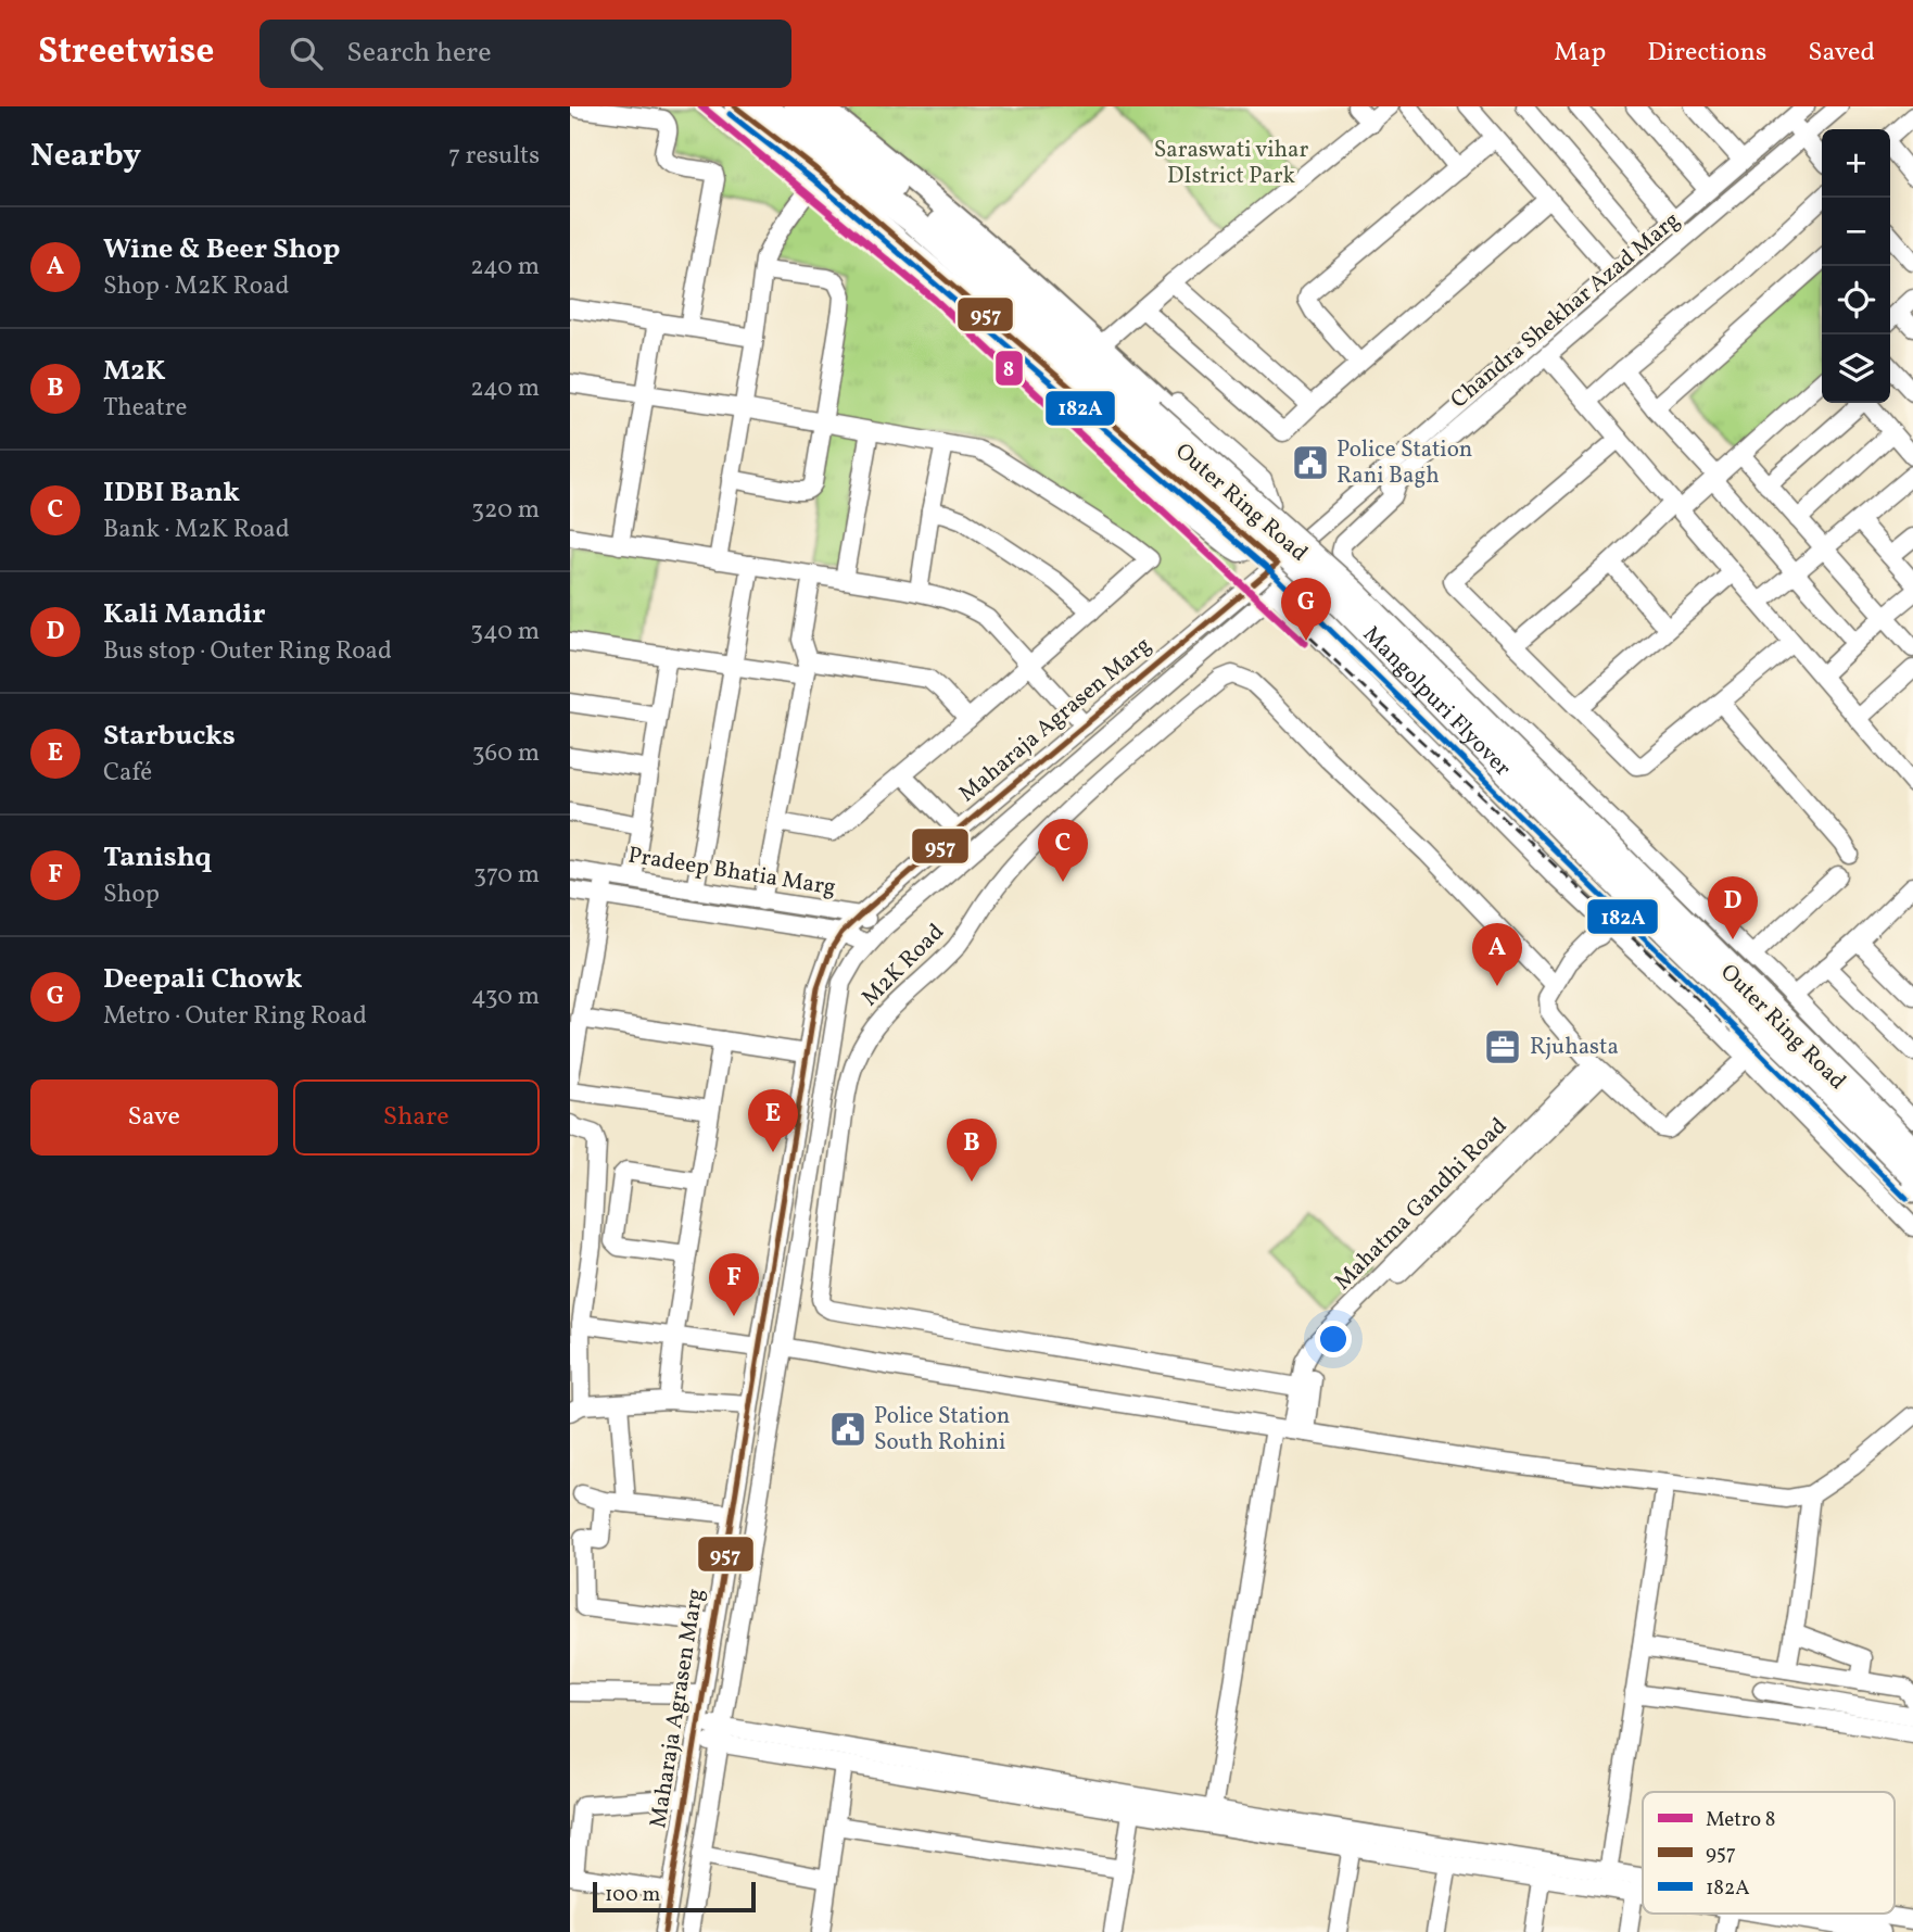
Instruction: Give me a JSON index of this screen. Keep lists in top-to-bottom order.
{
  "streets": {
    "highway": ["Mangolpuri Flyover"],
    "main road": ["Outer Ring Road"],
    "street": [
      "Chandra Shekhar Azad Marg",
      "Maharaja Agrasen Marg",
      "Pradeep Bhatia Marg",
      "M2K Road",
      "Mahatma Gandhi Road"
    ]
  },
  "crossings": [
    ["Chandra Shekhar Azad Marg", "Outer Ring Road"],
    ["Outer Ring Road", "Maharaja Agrasen Marg"],
    ["Maharaja Agrasen Marg", "Pradeep Bhatia Marg"],
    ["M2K Road", "Mahatma Gandhi Road"]
  ],
  "parks": ["Saraswati vihar DIstrict Park"],
  "places": {
    "public building": ["Police Station Rani Bagh", "Police Station South Rohini"],
    "office": ["Rjuhasta"]
  },
  "lines": ["metro line 8", "transit line 957", "transit line 182A"],
  "legend": ["Metro 8", "957", "182A"],
  "scale_bar": "100 m",
  "page": {
    "header": "Streetwise",
    "search": "Search here",
    "nav": ["Map", "Directions", "Saved"],
    "heading": ["Nearby", "7 results"],
    "map_buttons": ["+", "−"],
    "list": [
      {
        "mark": "A",
        "name": "Wine & Beer Shop",
        "note": "Shop · M2K Road",
        "value": "240 m"
      },
      {
        "mark": "B",
        "name": "M2K",
        "note": "Theatre",
        "value": "240 m"
      },
      {
        "mark": "C",
        "name": "IDBI Bank",
        "note": "Bank · M2K Road",
        "value": "320 m"
      },
      {
        "mark": "D",
        "name": "Kali Mandir",
        "note": "Bus stop · Outer Ring Road",
        "value": "340 m"
      },
      {
        "mark": "E",
        "name": "Starbucks",
        "note": "Café",
        "value": "360 m"
      },
      {
        "mark": "F",
        "name": "Tanishq",
        "note": "Shop",
        "value": "370 m"
      },
      {
        "mark": "G",
        "name": "Deepali Chowk",
        "note": "Metro · Outer Ring Road",
        "value": "430 m"
      }
    ],
    "pins": [
      "G",
      "C",
      "D",
      "A",
      "E",
      "B",
      "F"
    ],
    "buttons": ["Save", "Share"],
    "scale": "100 m"
  }
}
